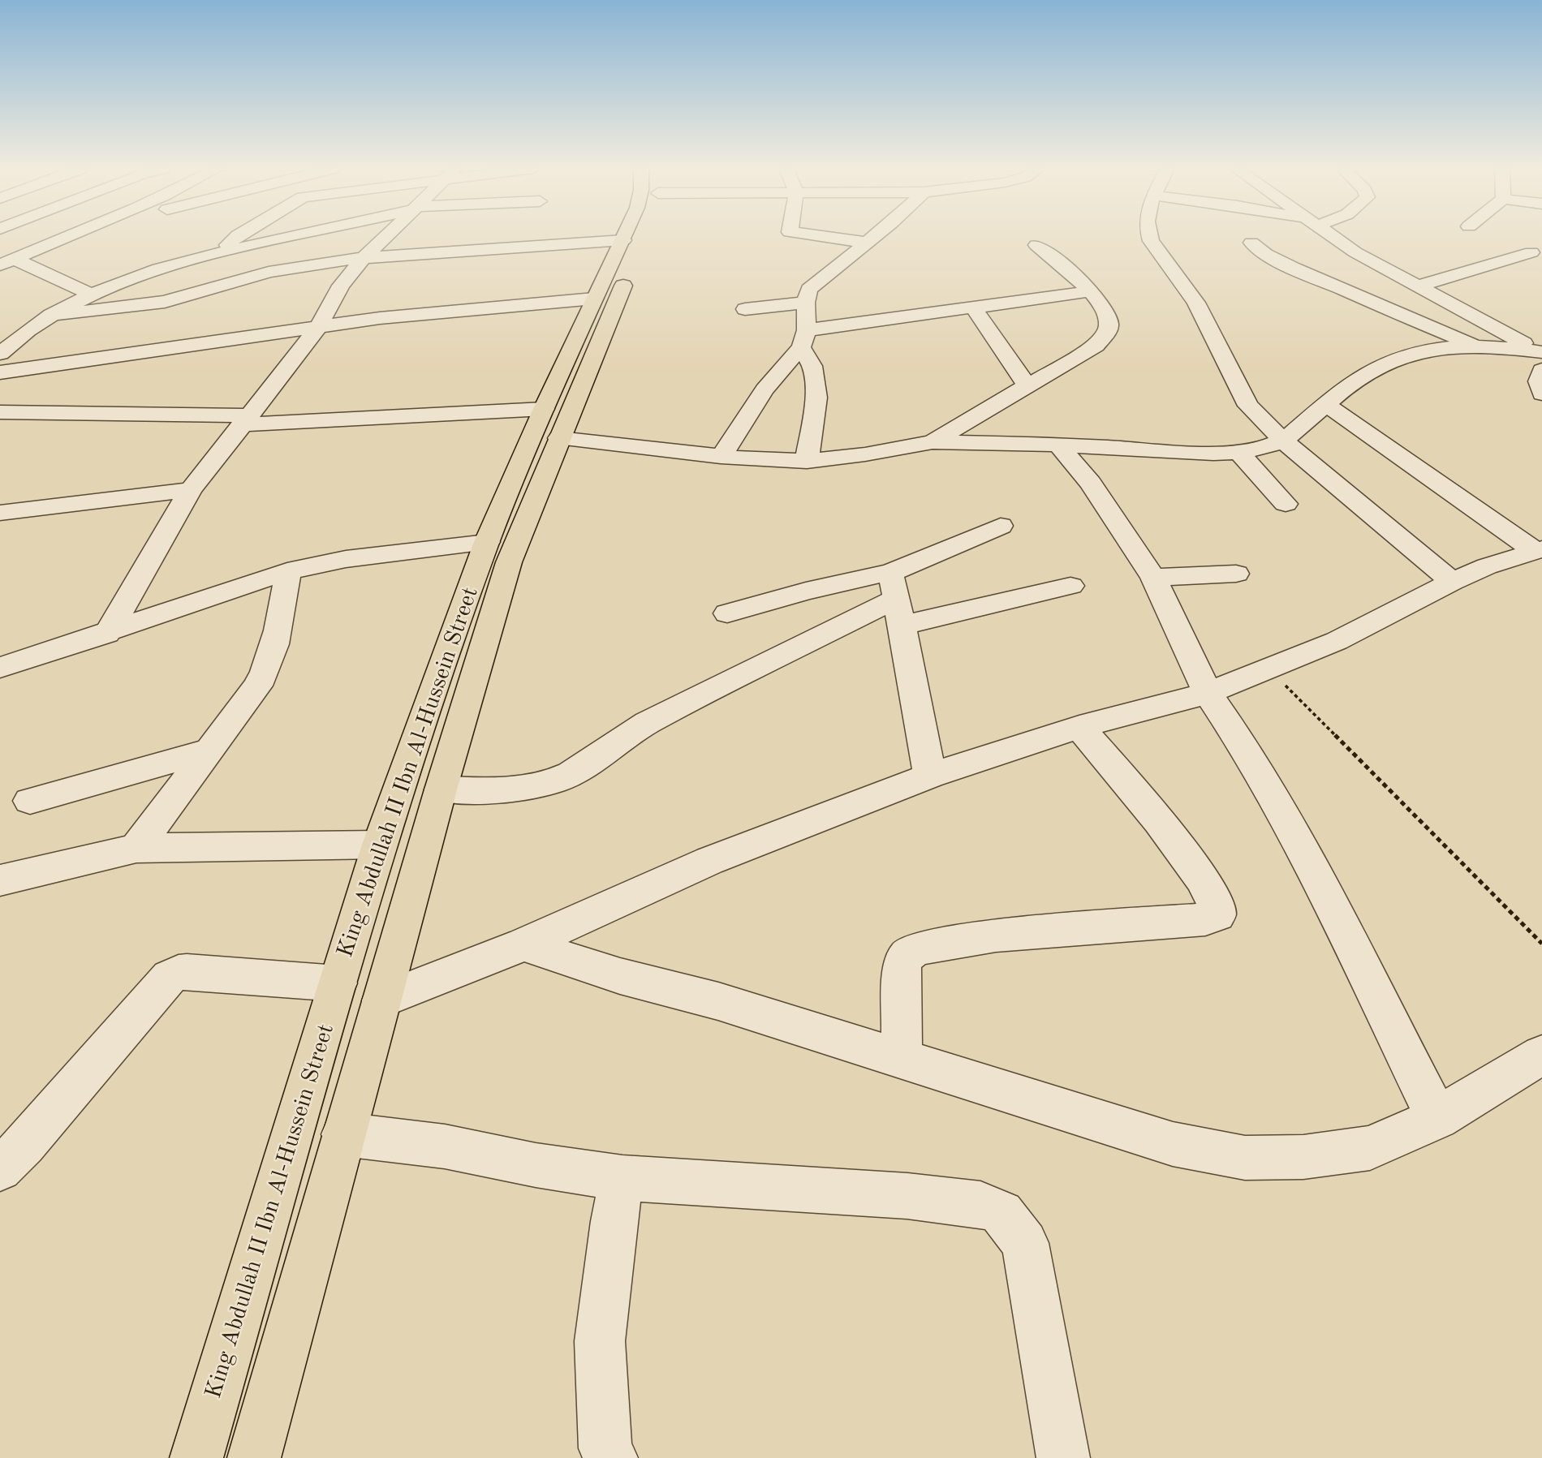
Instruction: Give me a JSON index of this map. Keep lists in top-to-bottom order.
{
  "streets": {
    "main road": ["King Abdullah II Ibn Al-Hussein Street"]
  }
}
